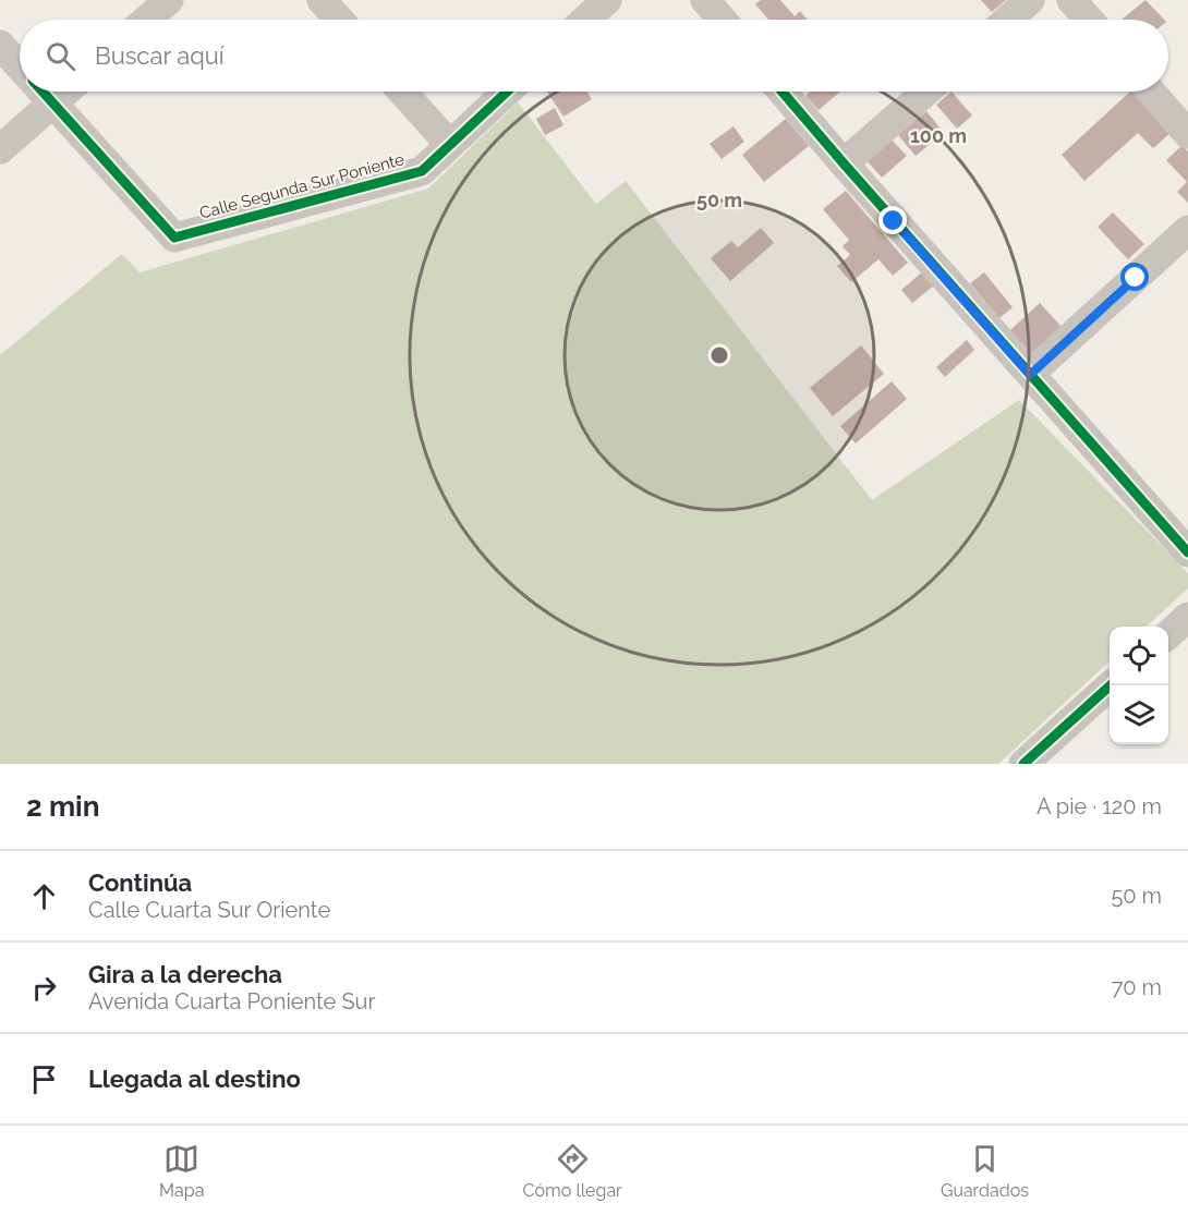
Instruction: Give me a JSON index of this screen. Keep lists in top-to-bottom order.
{
  "streets": {
    "street": ["Calle Segunda Sur Poniente"]
  },
  "page": {
    "search": "Buscar aquí",
    "heading": ["2 min", "A pie · 120 m"],
    "list": [
      ["Continúa", "Calle Cuarta Sur Oriente", "50 m"],
      ["Gira a la derecha", "Avenida Cuarta Poniente Sur", "70 m"],
      "Llegada al destino"
    ],
    "nav": ["Mapa", "Cómo llegar", "Guardados"]
  },
  "rings": ["100 m", "50 m"]
}
